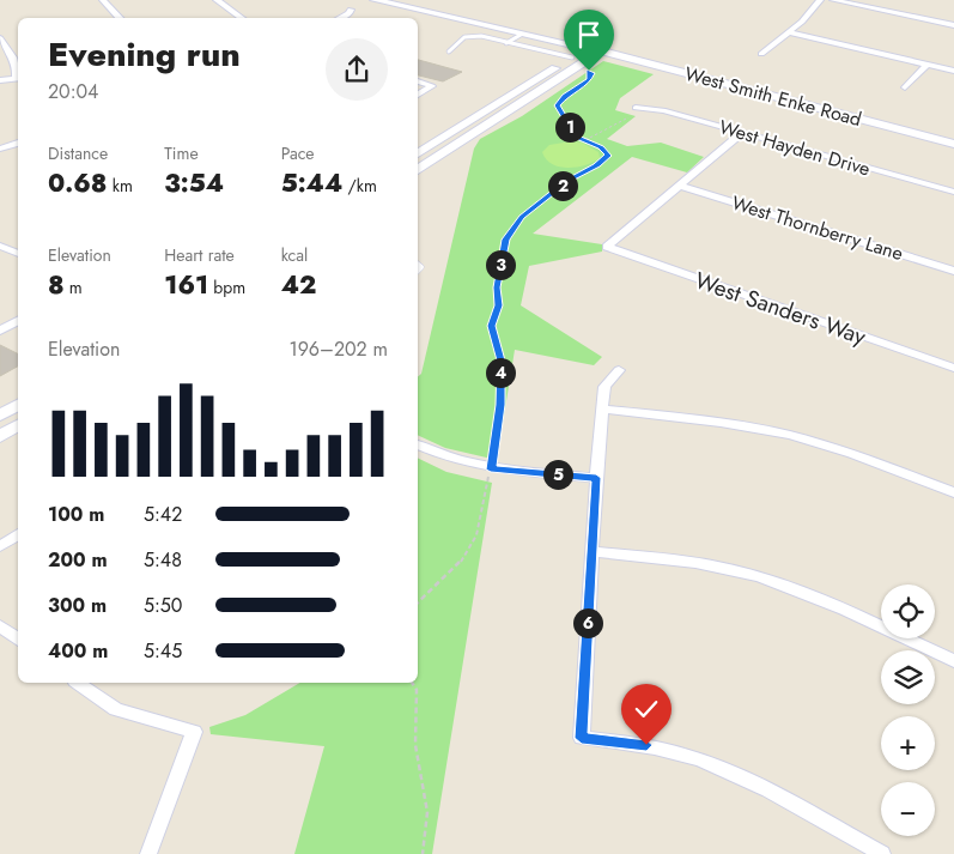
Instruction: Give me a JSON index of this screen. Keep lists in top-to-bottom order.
{
  "streets": {
    "street": [
      "West Smith Enke Road",
      "West Hayden Drive",
      "West Thornberry Lane",
      "West Sanders Way"
    ]
  },
  "crossings": [
    ["West Thornberry Lane", "West Sanders Way"]
  ],
  "page": {
    "heading": ["Evening run", "20:04"],
    "pins": [
      "1",
      "2",
      "3",
      "4",
      "5",
      "6"
    ],
    "stats": [
      ["Distance", "0.68 km"],
      ["Time", "3:54"],
      ["Pace", "5:44 /km"],
      ["Elevation", "8 m"],
      ["Heart rate", "161 bpm"],
      ["kcal", "42"]
    ],
    "chart": ["Elevation", "196–202 m"],
    "list": [
      {
        "name": "100 m",
        "note": "5:42"
      },
      {
        "name": "200 m",
        "note": "5:48"
      },
      {
        "name": "300 m",
        "note": "5:50"
      },
      {
        "name": "400 m",
        "note": "5:45"
      }
    ],
    "map_buttons": ["+", "−"]
  }
}
